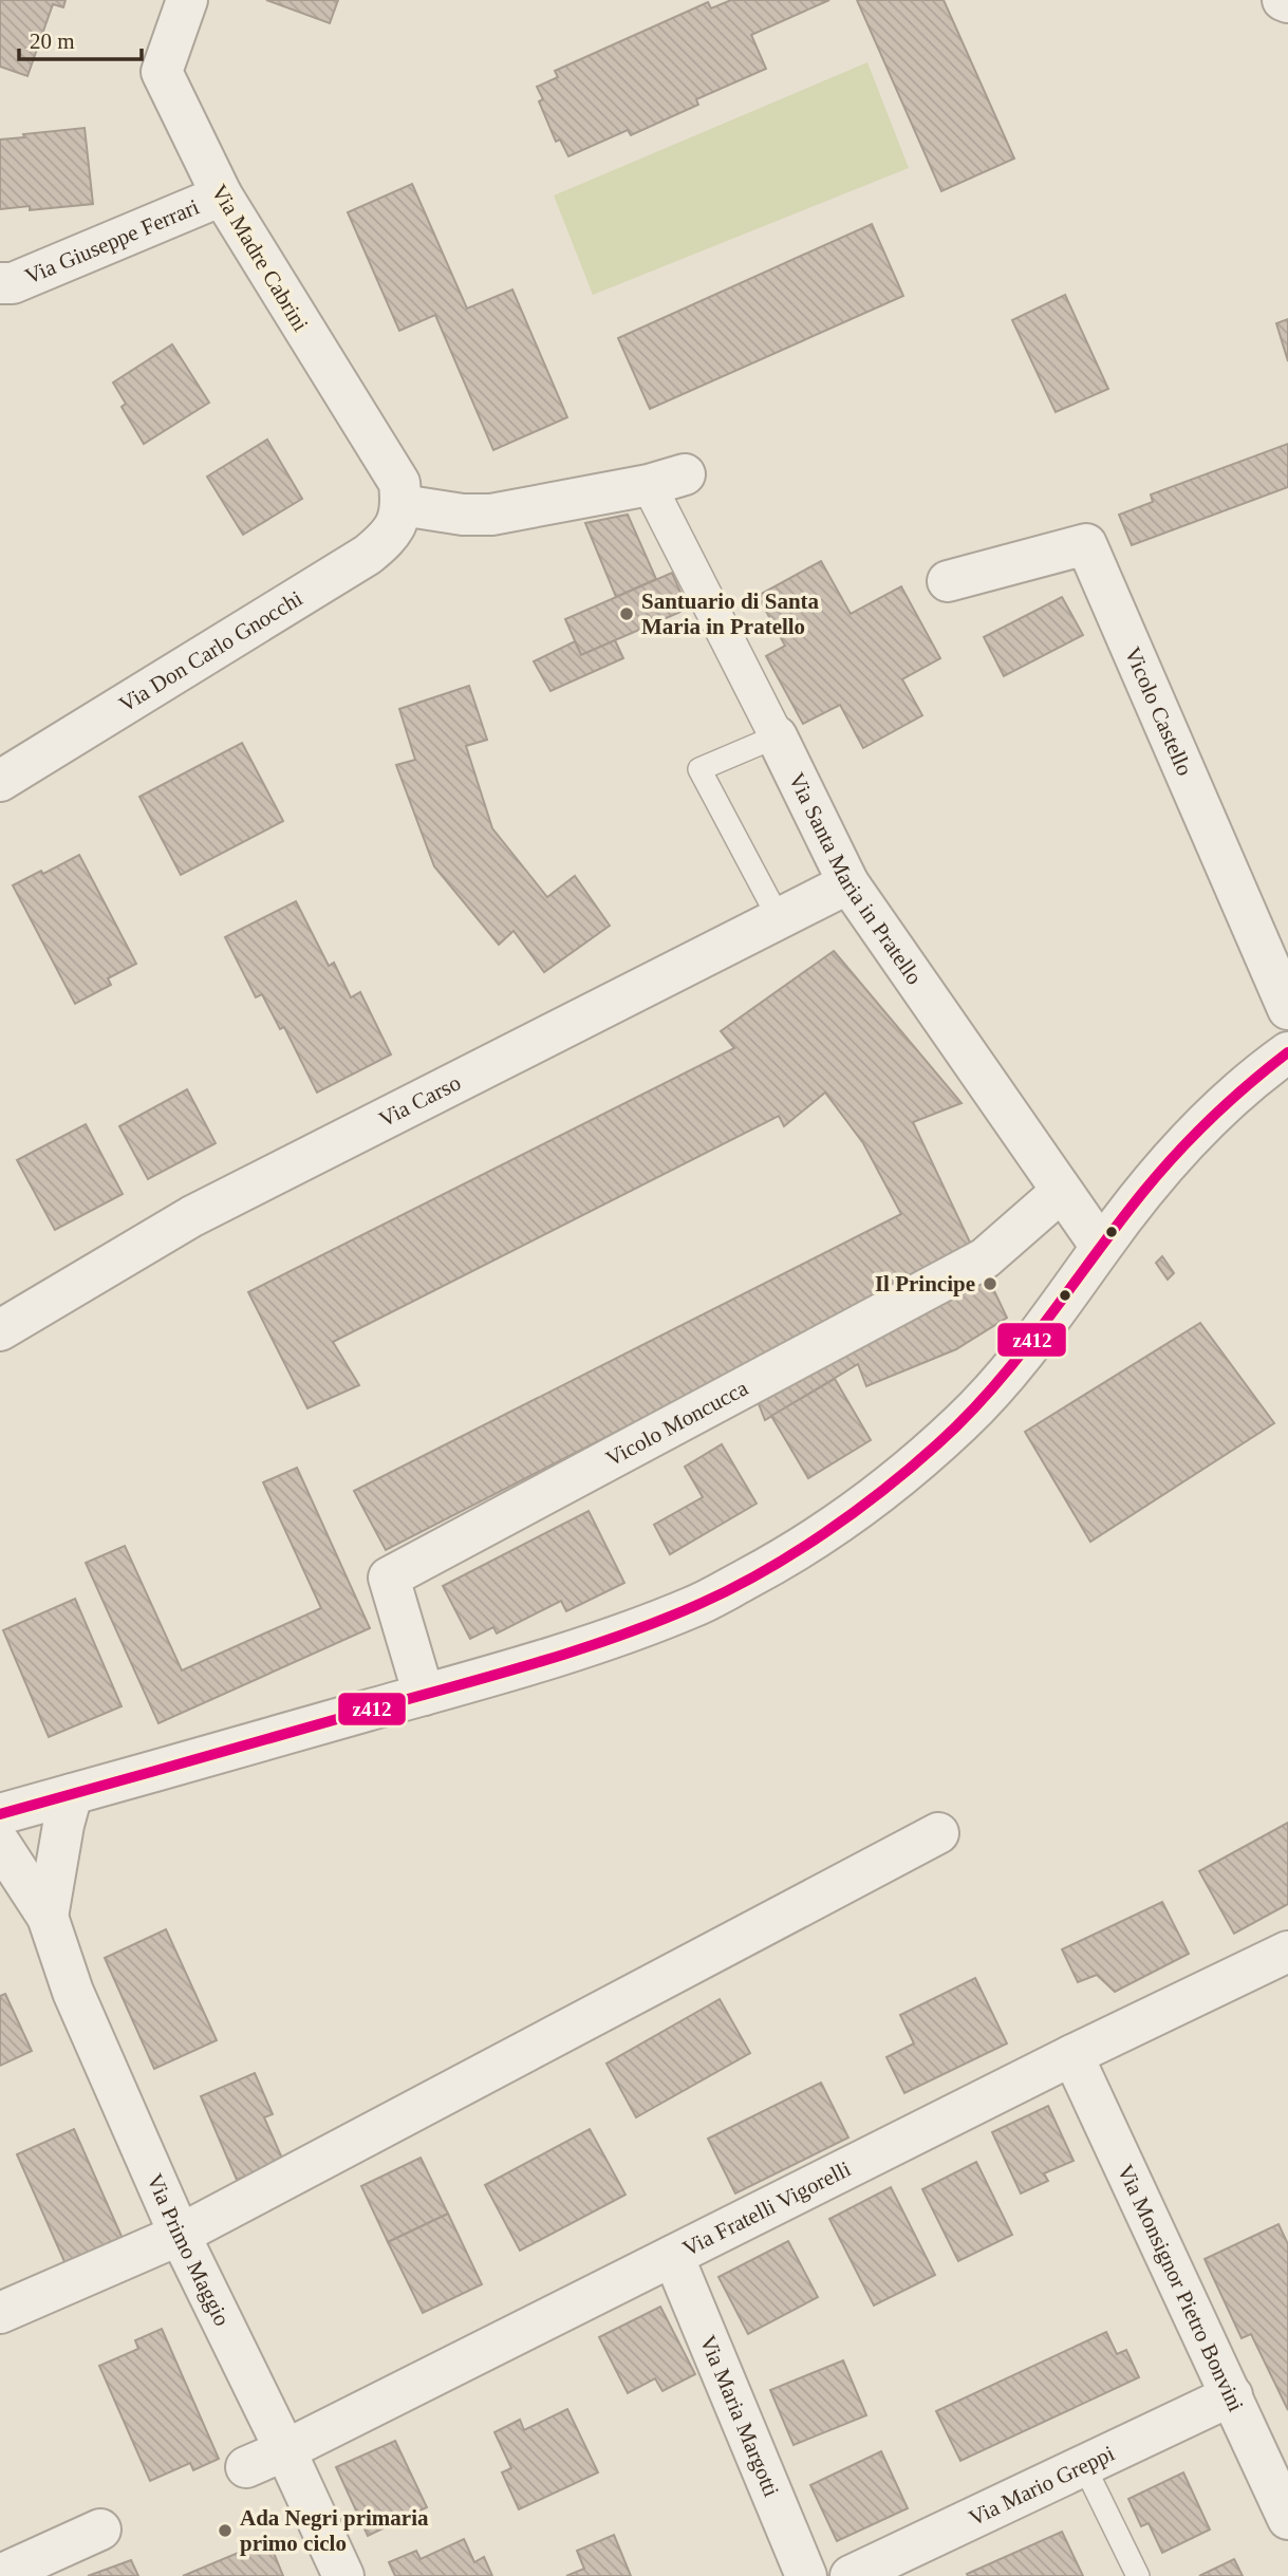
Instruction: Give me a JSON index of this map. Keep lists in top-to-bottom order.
{
  "streets": {
    "street": [
      "Via Giuseppe Ferrari",
      "Via Madre Cabrini",
      "Via Don Carlo Gnocchi",
      "Vicolo Castello",
      "Via Santa Maria in Pratello",
      "Via Carso",
      "Vicolo Moncucca",
      "Via Fratelli Vigorelli",
      "Via Primo Maggio",
      "Via Monsignor Pietro Bonvini",
      "Via Maria Margotti",
      "Via Mario Greppi"
    ]
  },
  "crossings": [
    ["Via Giuseppe Ferrari", "Via Madre Cabrini"],
    ["Via Madre Cabrini", "Via Don Carlo Gnocchi"],
    ["Via Madre Cabrini", "Via Santa Maria in Pratello"],
    ["Via Don Carlo Gnocchi", "Via Santa Maria in Pratello"],
    ["Via Santa Maria in Pratello", "Via Carso"],
    ["Via Santa Maria in Pratello", "Vicolo Moncucca"],
    ["Via Fratelli Vigorelli", "Via Primo Maggio"],
    ["Via Fratelli Vigorelli", "Via Monsignor Pietro Bonvini"],
    ["Via Fratelli Vigorelli", "Via Maria Margotti"],
    ["Via Monsignor Pietro Bonvini", "Via Mario Greppi"]
  ],
  "places": ["Santuario di Santa Maria in Pratello", "Il Principe", "Ada Negri primaria primo ciclo"],
  "lines": ["transit line z412"],
  "scale_bar": "20 m"
}
